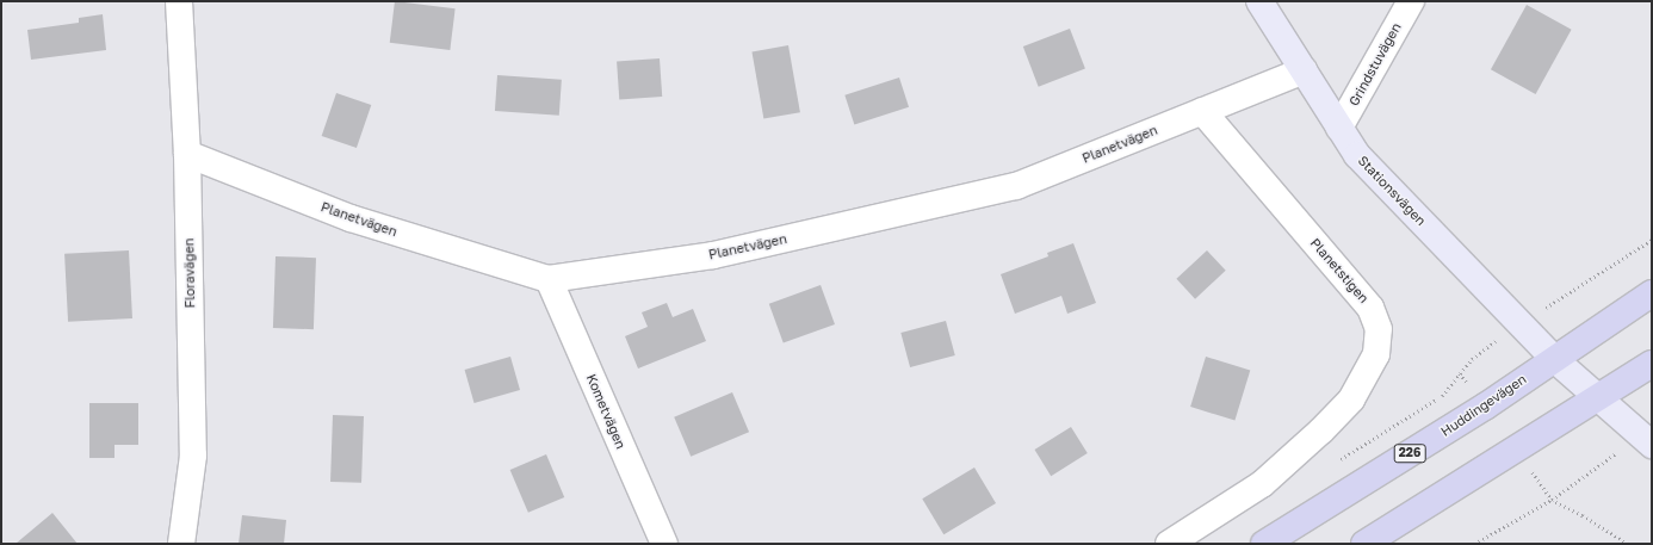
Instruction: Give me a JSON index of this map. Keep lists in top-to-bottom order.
{
  "streets": {
    "main road": ["Huddingevägen", "226"],
    "street": [
      "Grindstuvägen",
      "Planetvägen",
      "Stationsvägen",
      "Planetstigen",
      "Floravägen",
      "Kometvägen"
    ]
  },
  "crossings": [
    ["Grindstuvägen", "Stationsvägen"],
    ["Planetvägen", "Stationsvägen"],
    ["Planetvägen", "Planetstigen"],
    ["Planetvägen", "Floravägen"],
    ["Planetvägen", "Kometvägen"],
    ["Stationsvägen", "Huddingevägen"]
  ]
}
